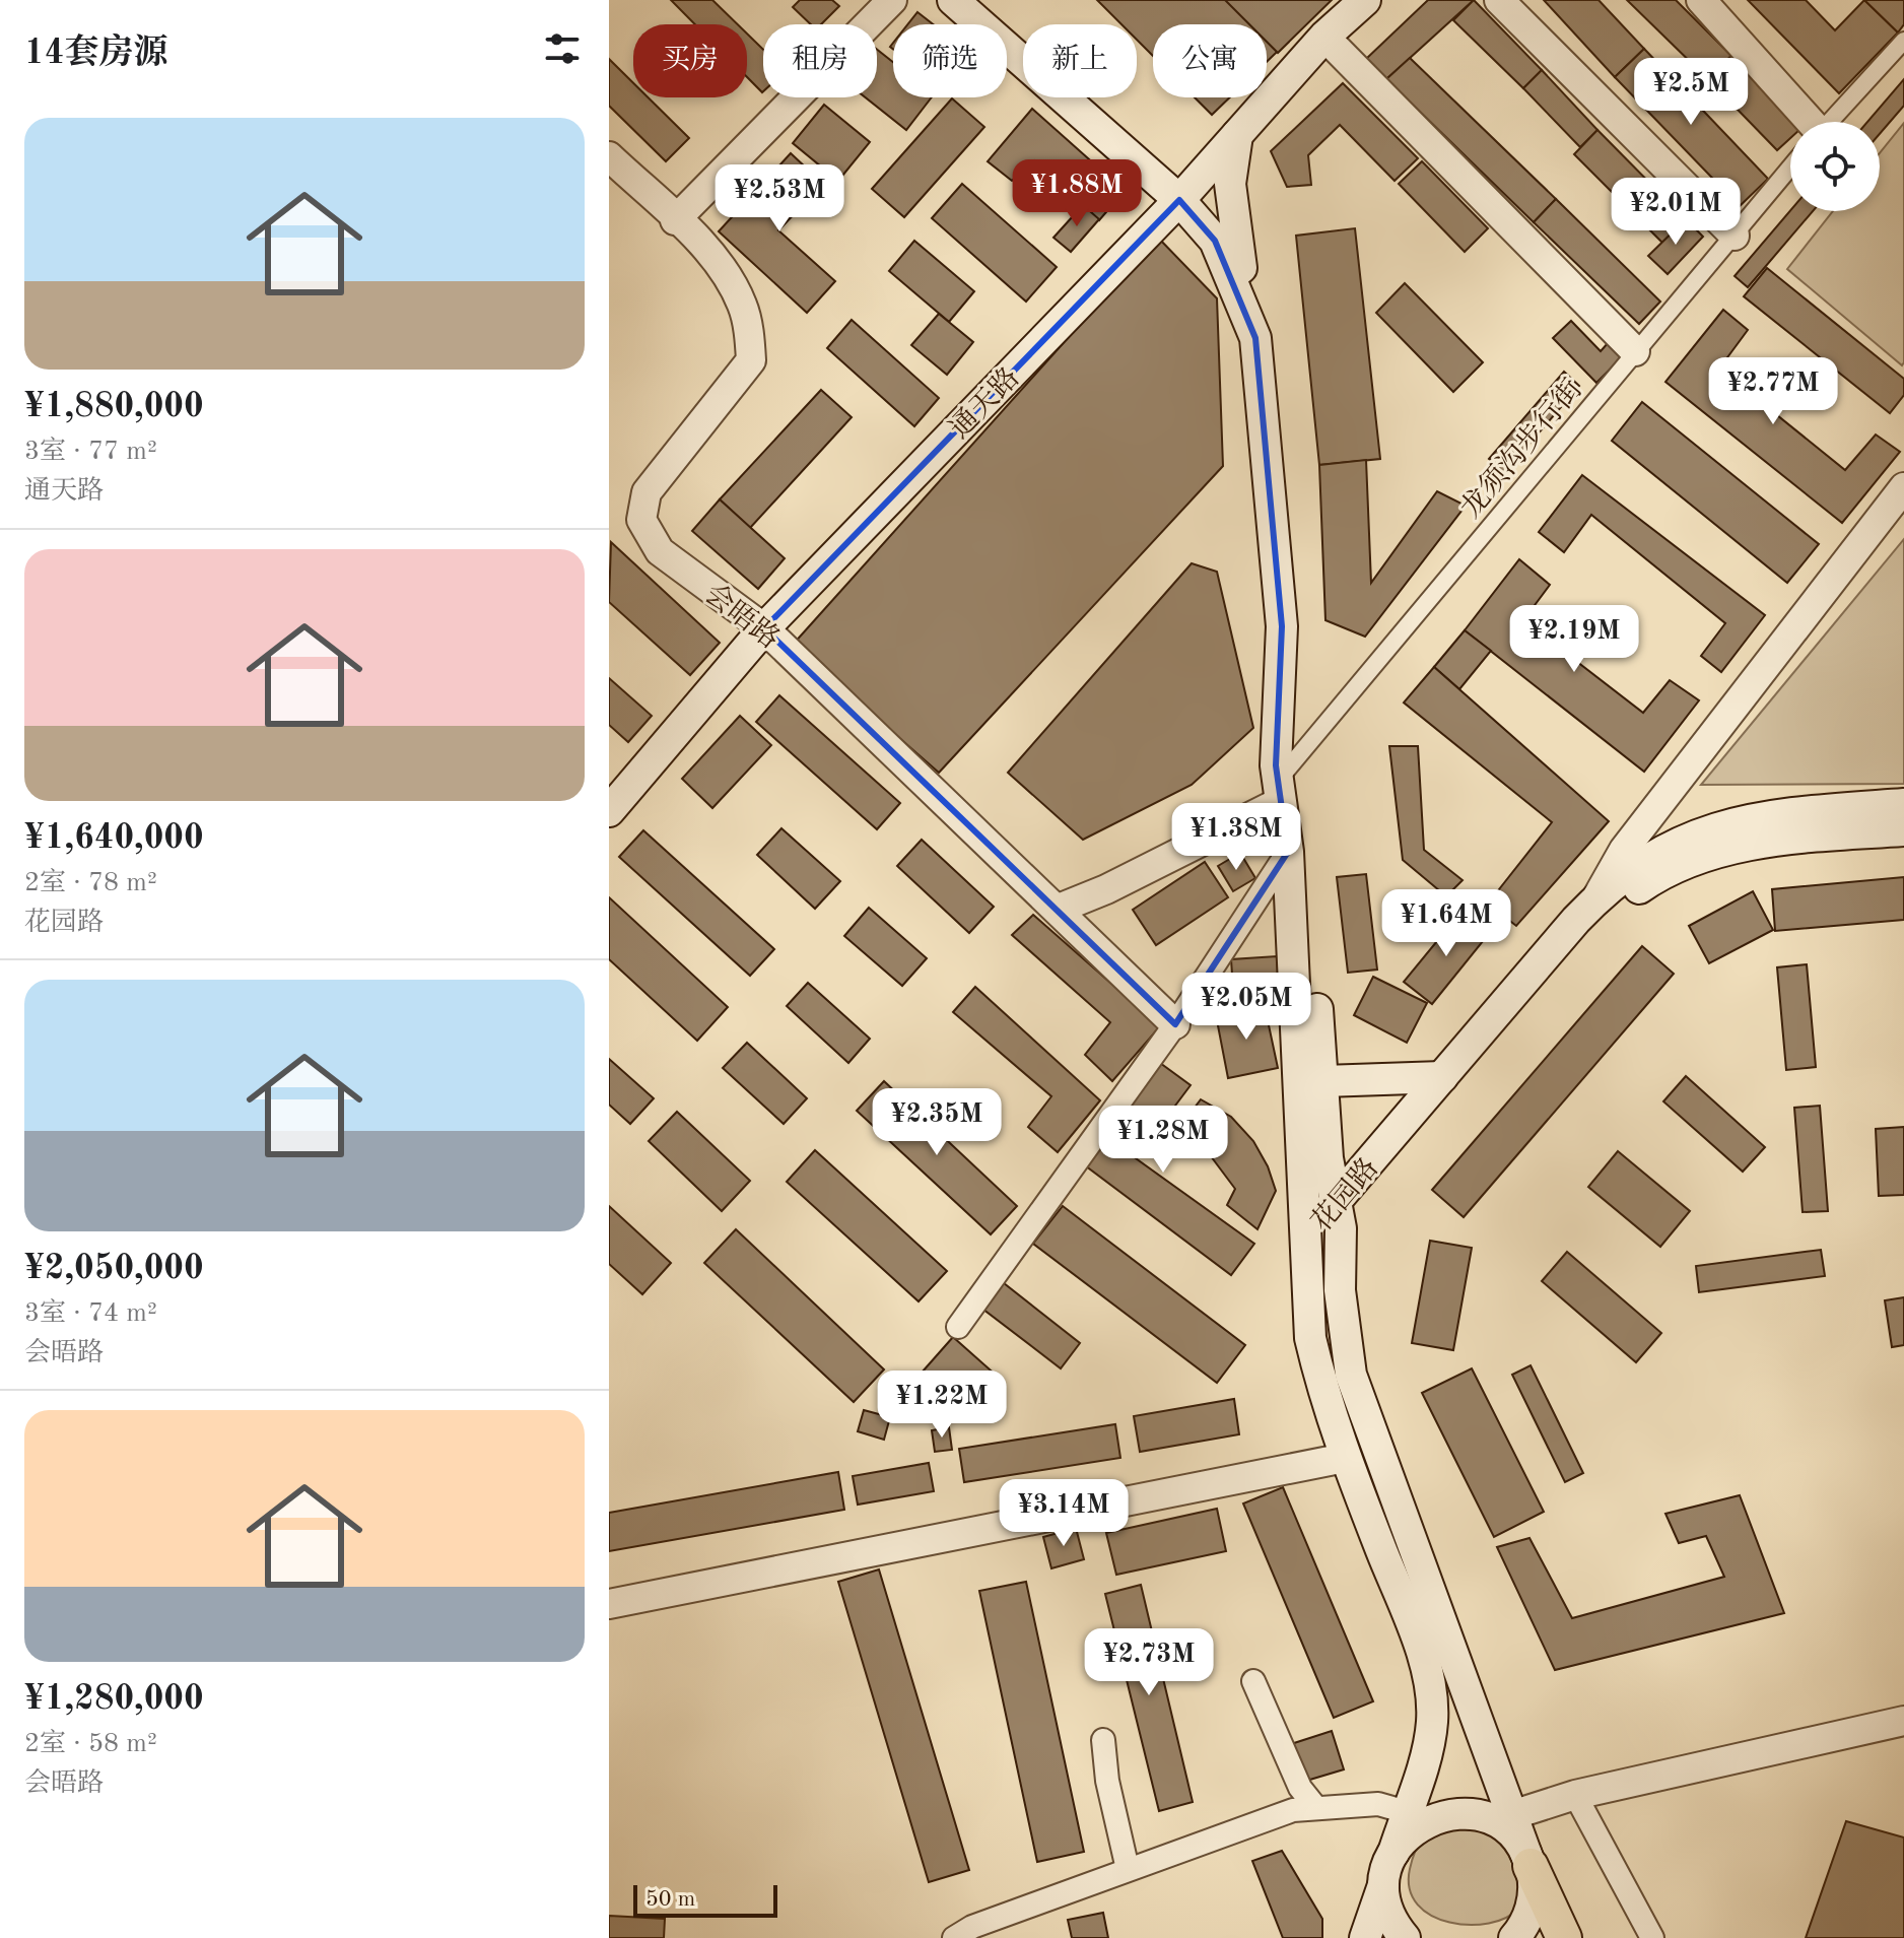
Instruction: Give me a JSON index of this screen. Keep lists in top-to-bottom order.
{
  "streets": {
    "main road": ["通天路", "花园路"],
    "street": ["龙须沟步行街", "会晤路"]
  },
  "crossings": [
    ["通天路", "会晤路"]
  ],
  "scale_bar": "50 m",
  "page": {
    "heading": "14套房源",
    "chip": [
      "买房",
      "租房",
      "筛选",
      "新上",
      "公寓"
    ],
    "price": [
      "¥2.5M",
      "¥1.88M",
      "¥2.53M",
      "¥2.01M",
      "¥2.77M",
      "¥2.19M",
      "¥1.38M",
      "¥1.64M",
      "¥2.05M",
      "¥2.35M",
      "¥1.28M",
      "¥1.22M",
      "¥3.14M",
      "¥2.73M"
    ],
    "list": [
      {
        "name": "¥1,880,000",
        "note": "3室 · 77 m² · 通天路"
      },
      {
        "name": "¥1,640,000",
        "note": "2室 · 78 m² · 花园路"
      },
      {
        "name": "¥2,050,000",
        "note": "3室 · 74 m² · 会晤路"
      },
      {
        "name": "¥1,280,000",
        "note": "2室 · 58 m² · 会晤路"
      }
    ],
    "scale": "50 m"
  }
}
